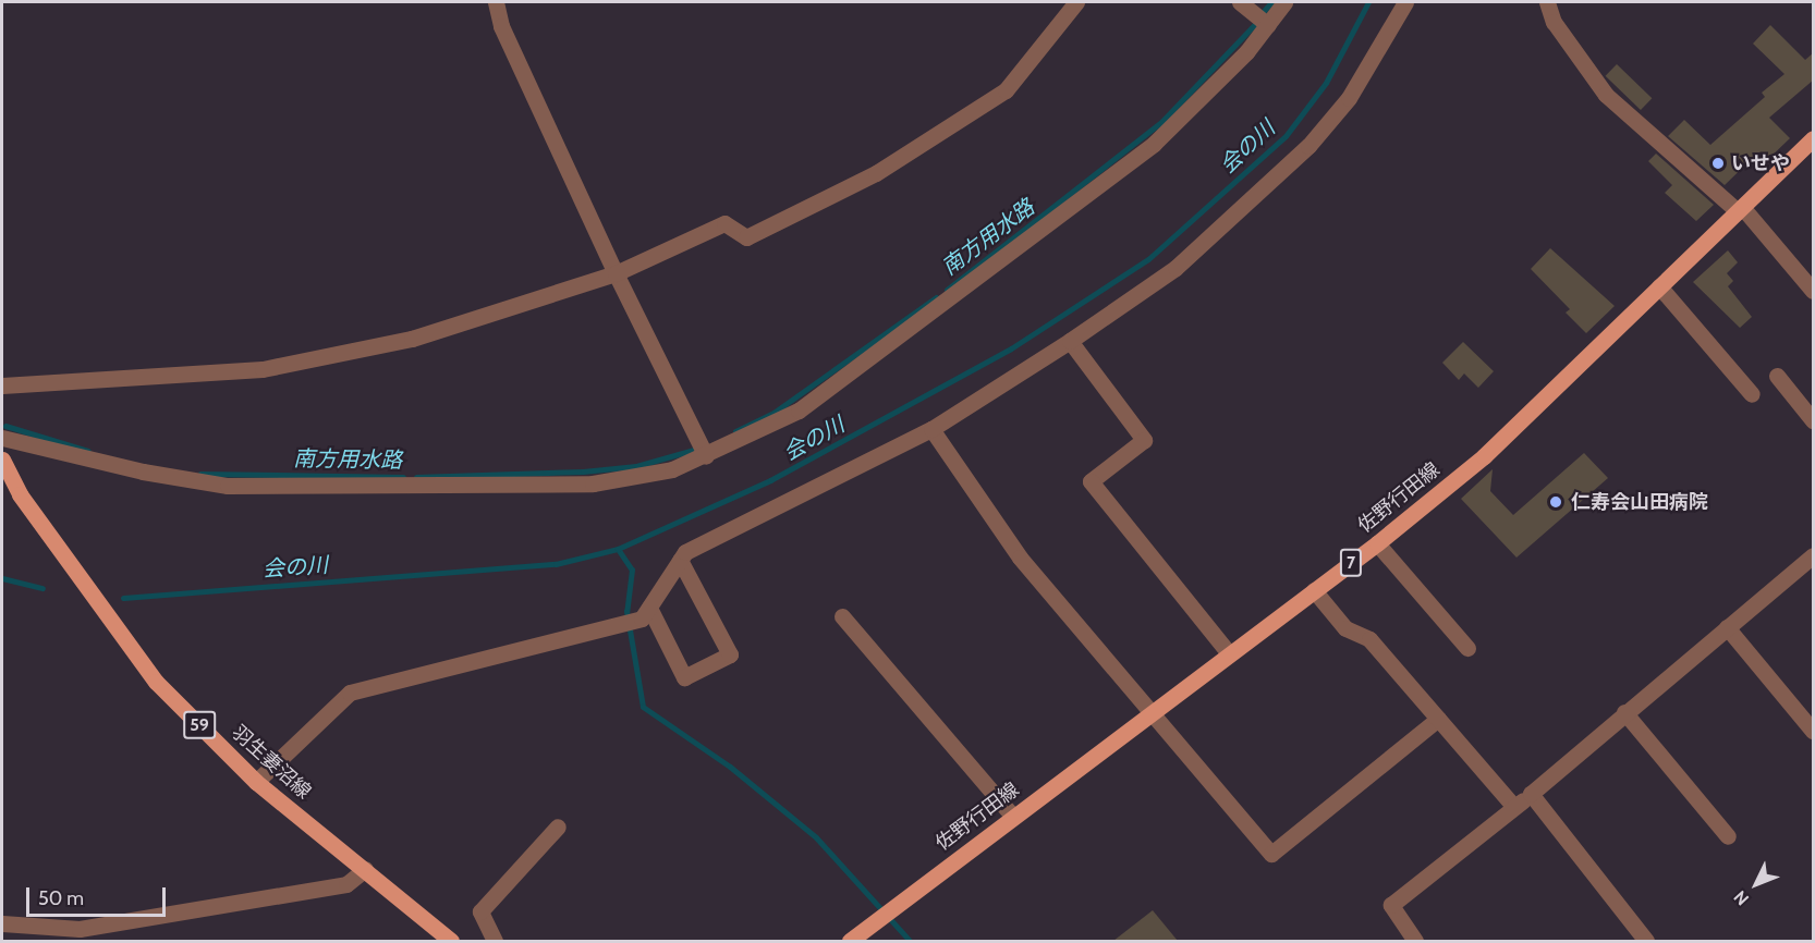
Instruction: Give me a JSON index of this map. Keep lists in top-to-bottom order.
{
  "streets": {
    "main road": [
      "佐野行田線",
      "7",
      "59",
      "羽生妻沼線"
    ]
  },
  "water": ["会の川", "南方用水路"],
  "places": ["いせや", "仁寿会山田病院"],
  "scale_bar": "50 m",
  "north": "bottom left"
}
